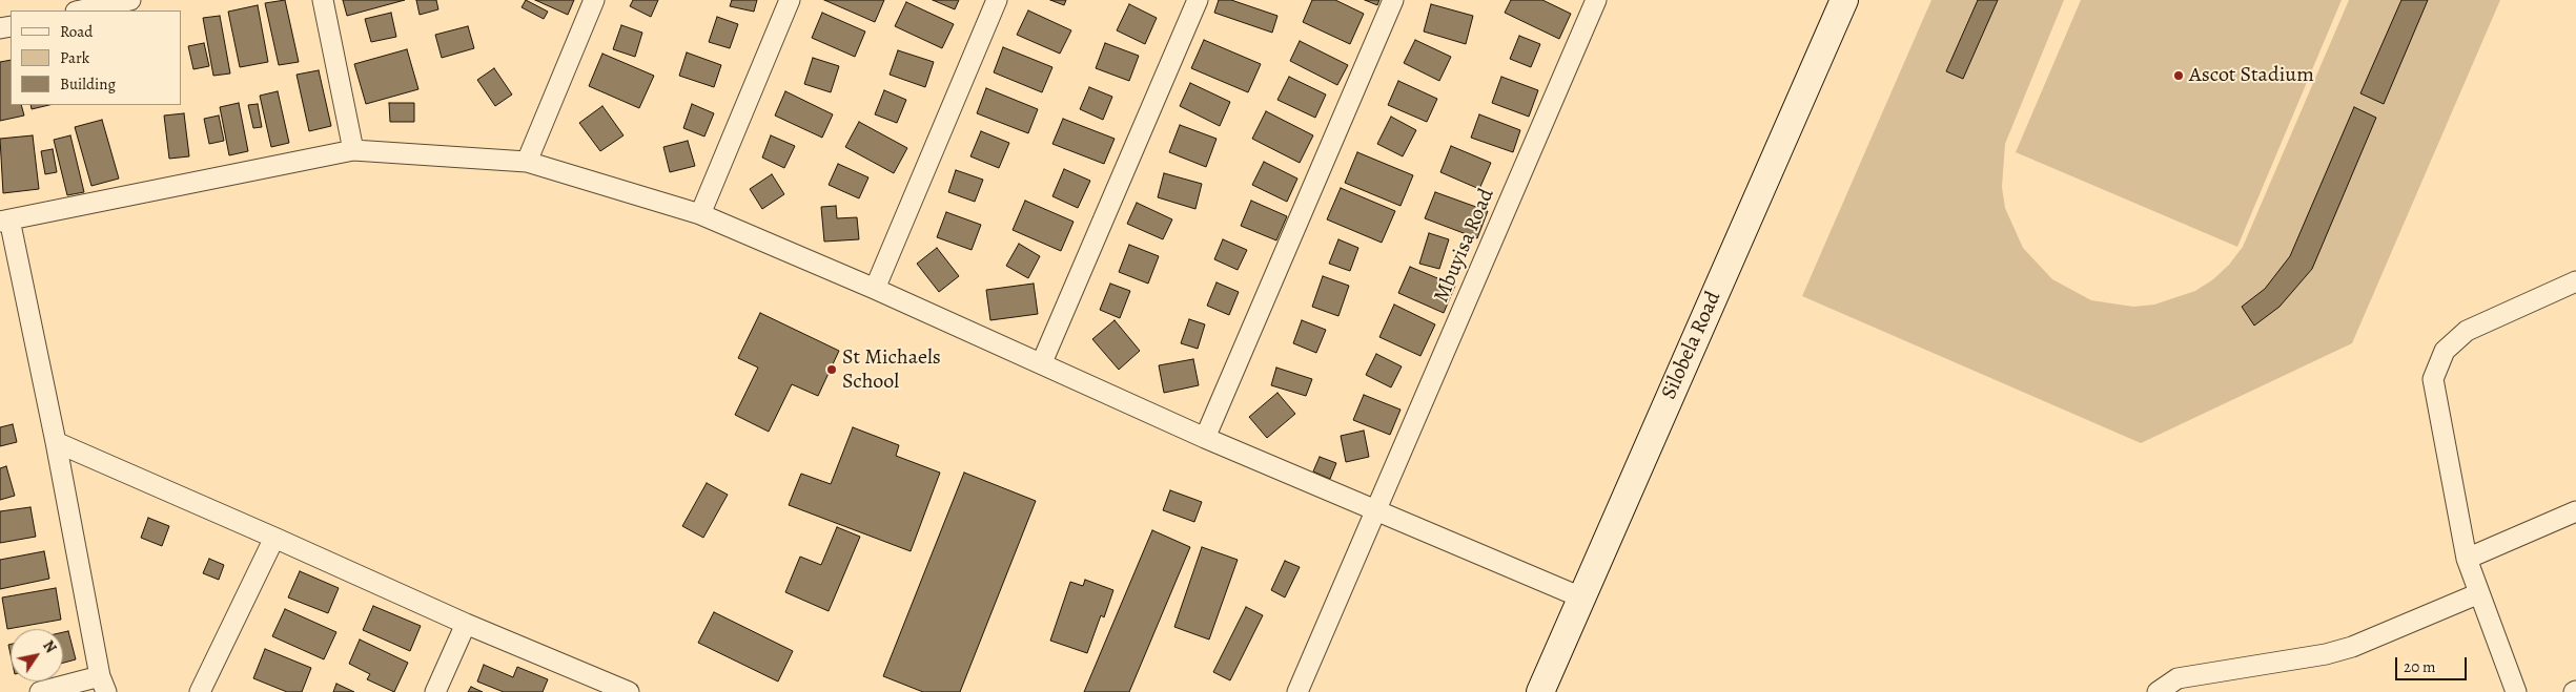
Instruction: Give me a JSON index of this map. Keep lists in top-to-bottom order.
{
  "streets": {
    "street": ["Mbuyisa Road", "Silobela Road"]
  },
  "places": ["Ascot Stadium", "St Michaels School"],
  "legend": ["Road", "Park", "Building"],
  "scale_bar": "20 m",
  "north": "top right"
}
